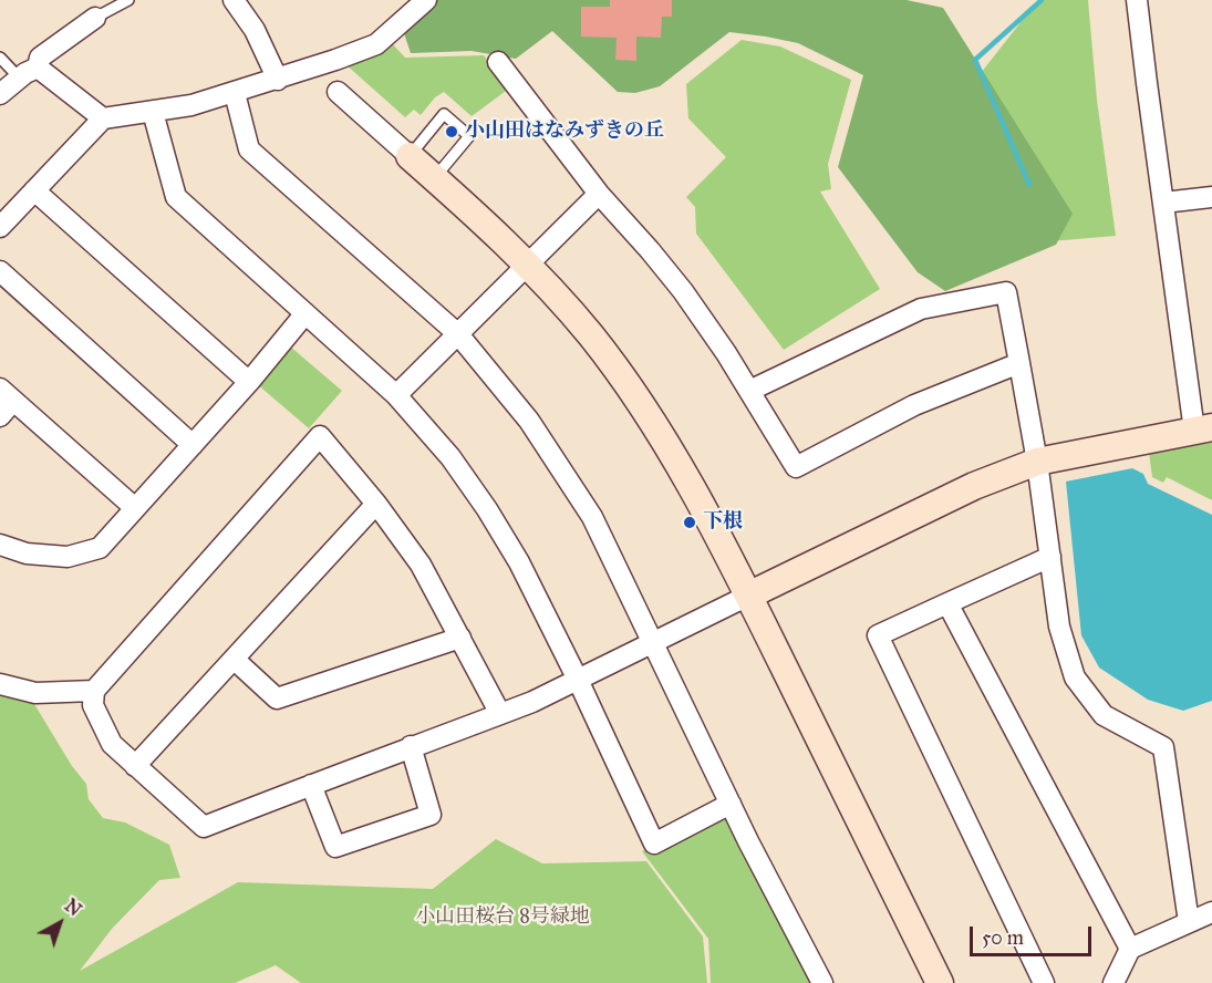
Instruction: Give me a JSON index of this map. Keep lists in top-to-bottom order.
{
  "parks": ["小山田桜台 8号緑地"],
  "places": ["小山田はなみずきの丘", "下根"],
  "scale_bar": "50 m",
  "north": "top right"
}
